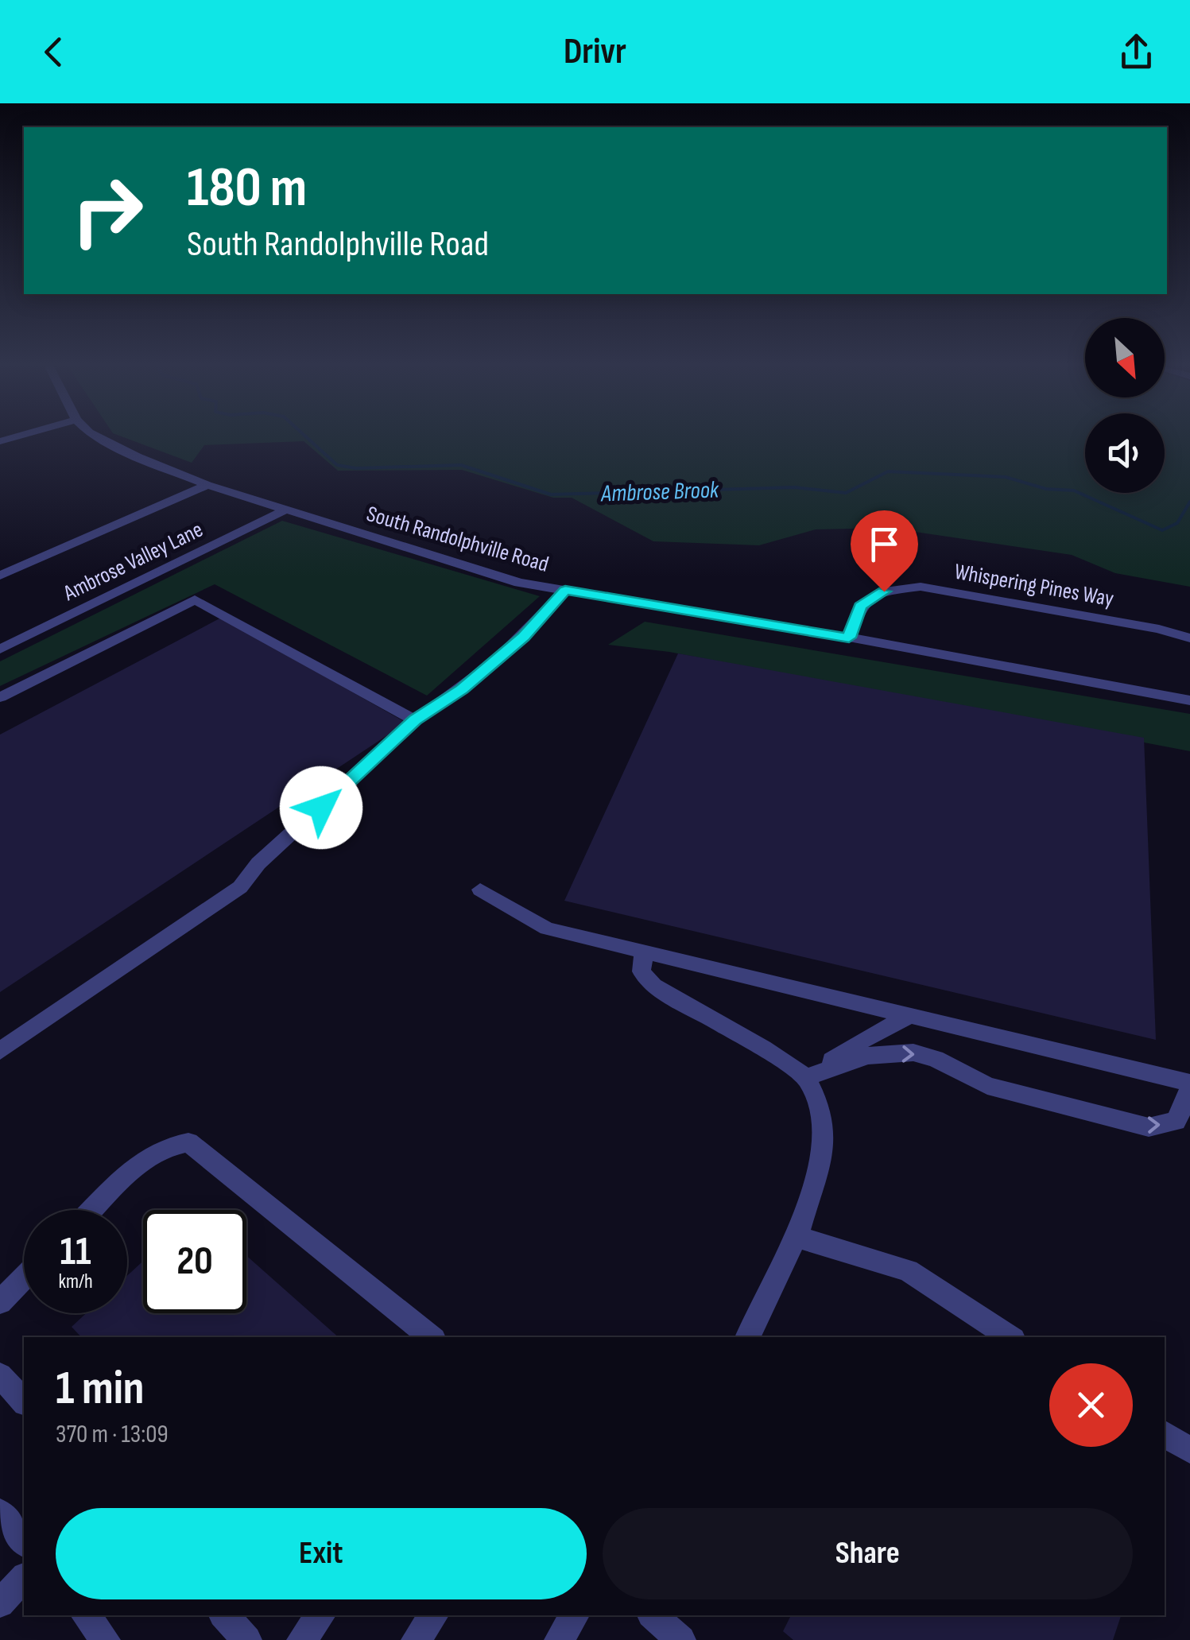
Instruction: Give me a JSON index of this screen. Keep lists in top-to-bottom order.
{
  "streets": {
    "street": ["South Randolphville Road", "Ambrose Valley Lane", "Whispering Pines Way"]
  },
  "crossings": [
    ["South Randolphville Road", "Ambrose Valley Lane"],
    ["South Randolphville Road", "Whispering Pines Way"]
  ],
  "water": ["Ambrose Brook"],
  "north": "bottom right",
  "page": {
    "header": "Drivr",
    "turn": ["180 m", "South Randolphville Road"],
    "speed": "11 km/h",
    "limit": "20",
    "heading": ["1 min", "370 m · 13:09"],
    "buttons": ["Exit", "Share"]
  }
}
